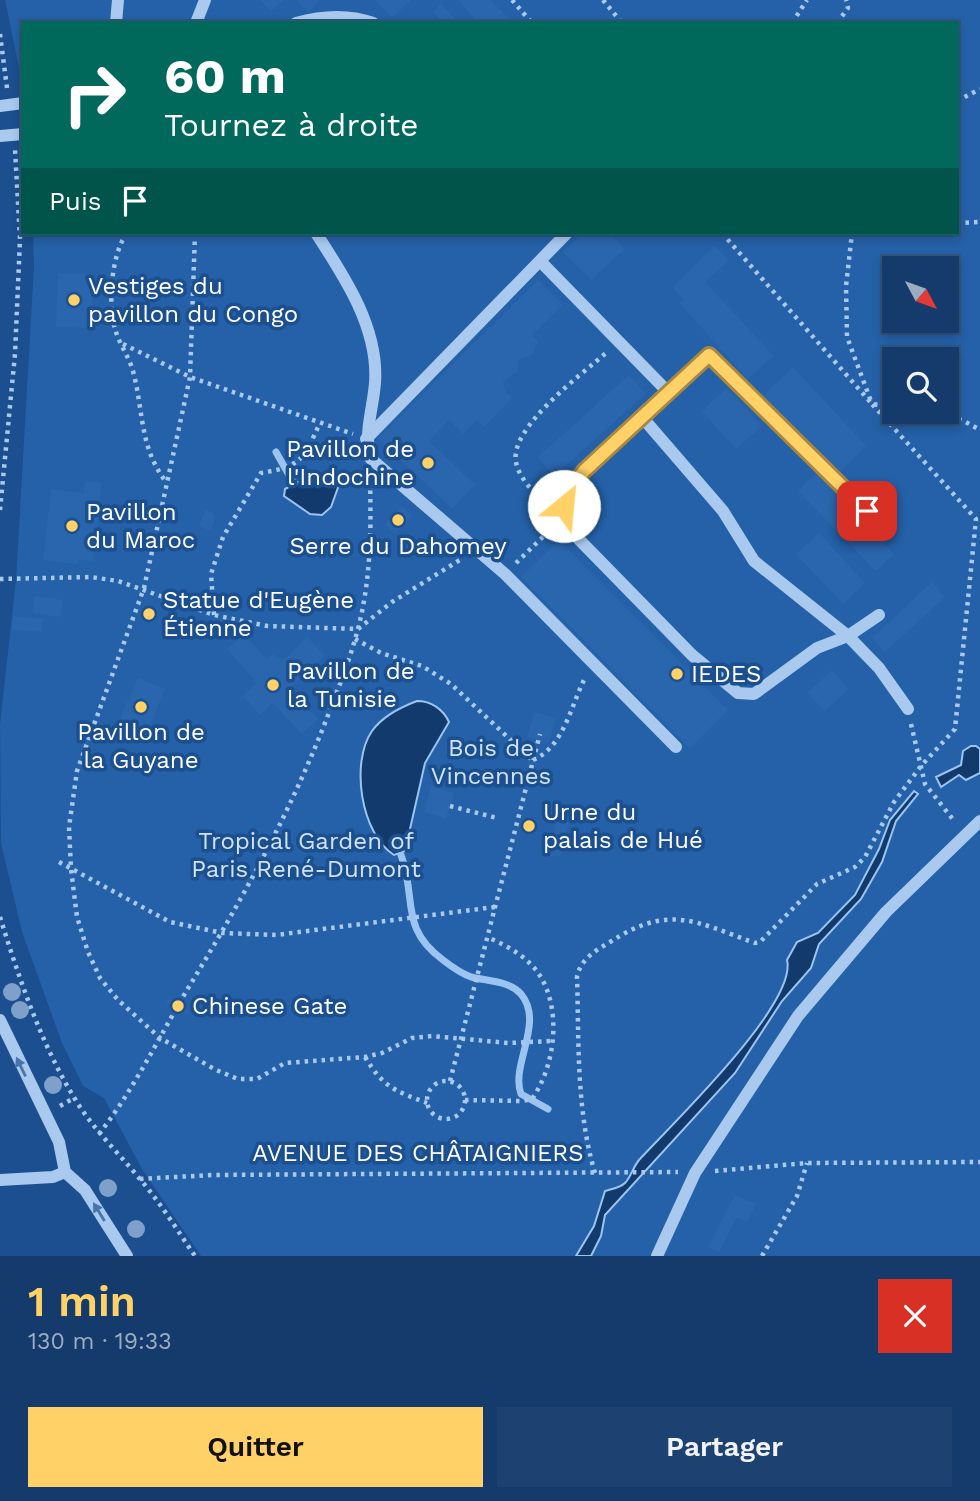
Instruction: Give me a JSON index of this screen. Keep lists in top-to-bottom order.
{
  "streets": {
    "path": ["AVENUE DES CHÂTAIGNIERS"]
  },
  "parks": ["Bois de Vincennes", "Tropical Garden of Paris René-Dumont"],
  "places": [
    "Vestiges du pavillon du Congo",
    "Pavillon de l'Indochine",
    "Serre du Dahomey",
    "Pavillon du Maroc",
    "Statue d'Eugène Étienne",
    "IEDES",
    "Pavillon de la Tunisie",
    "Pavillon de la Guyane",
    "Urne du palais de Hué",
    "Chinese Gate"
  ],
  "north": "bottom right",
  "page": {
    "turn": ["60 m", "Tournez à droite"],
    "then": "Puis",
    "heading": ["1 min", "130 m · 19:33"],
    "buttons": ["Quitter", "Partager"]
  }
}
